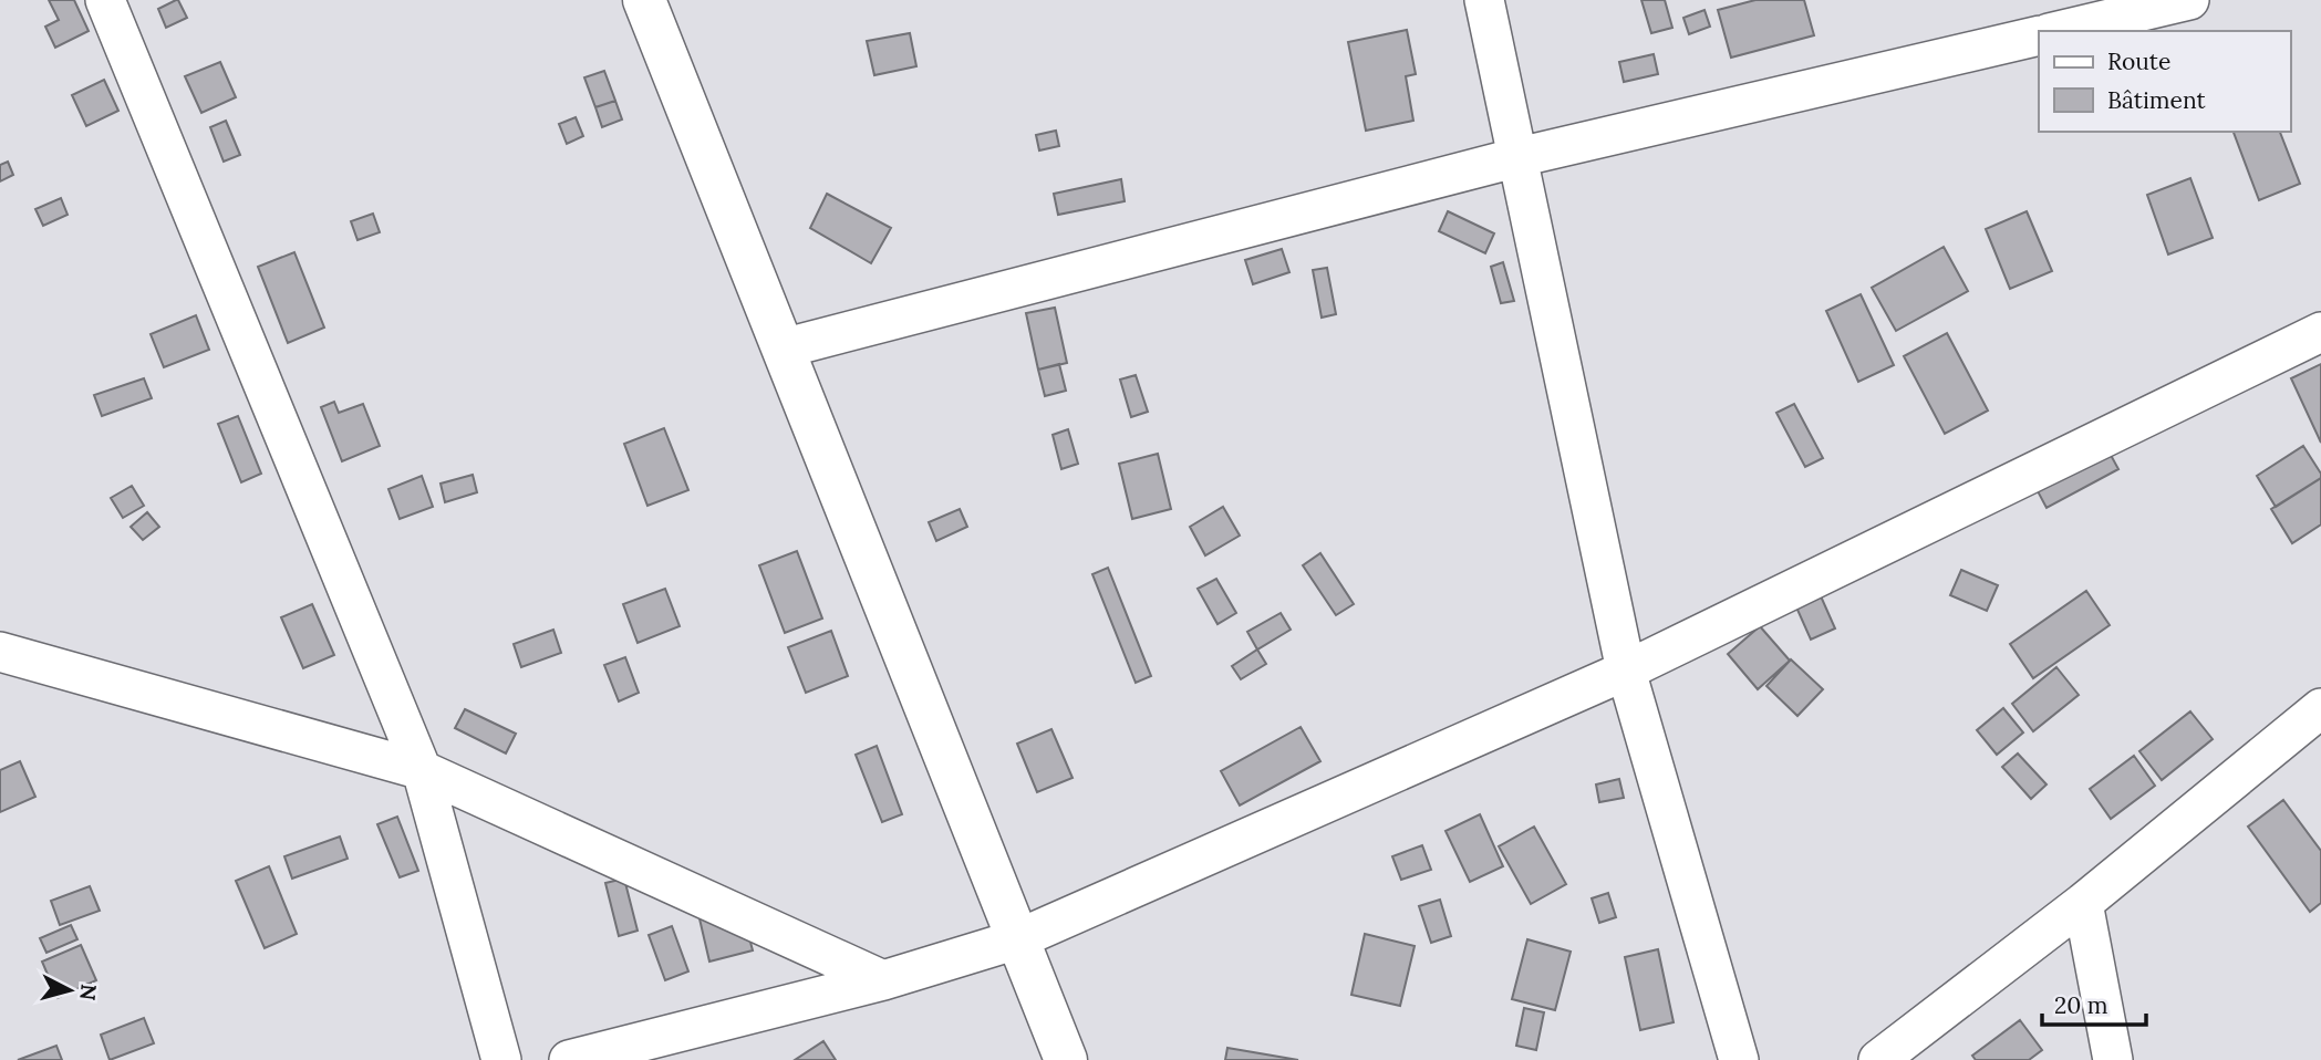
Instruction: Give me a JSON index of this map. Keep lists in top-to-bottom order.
{
  "legend": ["Route", "Bâtiment"],
  "scale_bar": "20 m",
  "north": "right"
}
